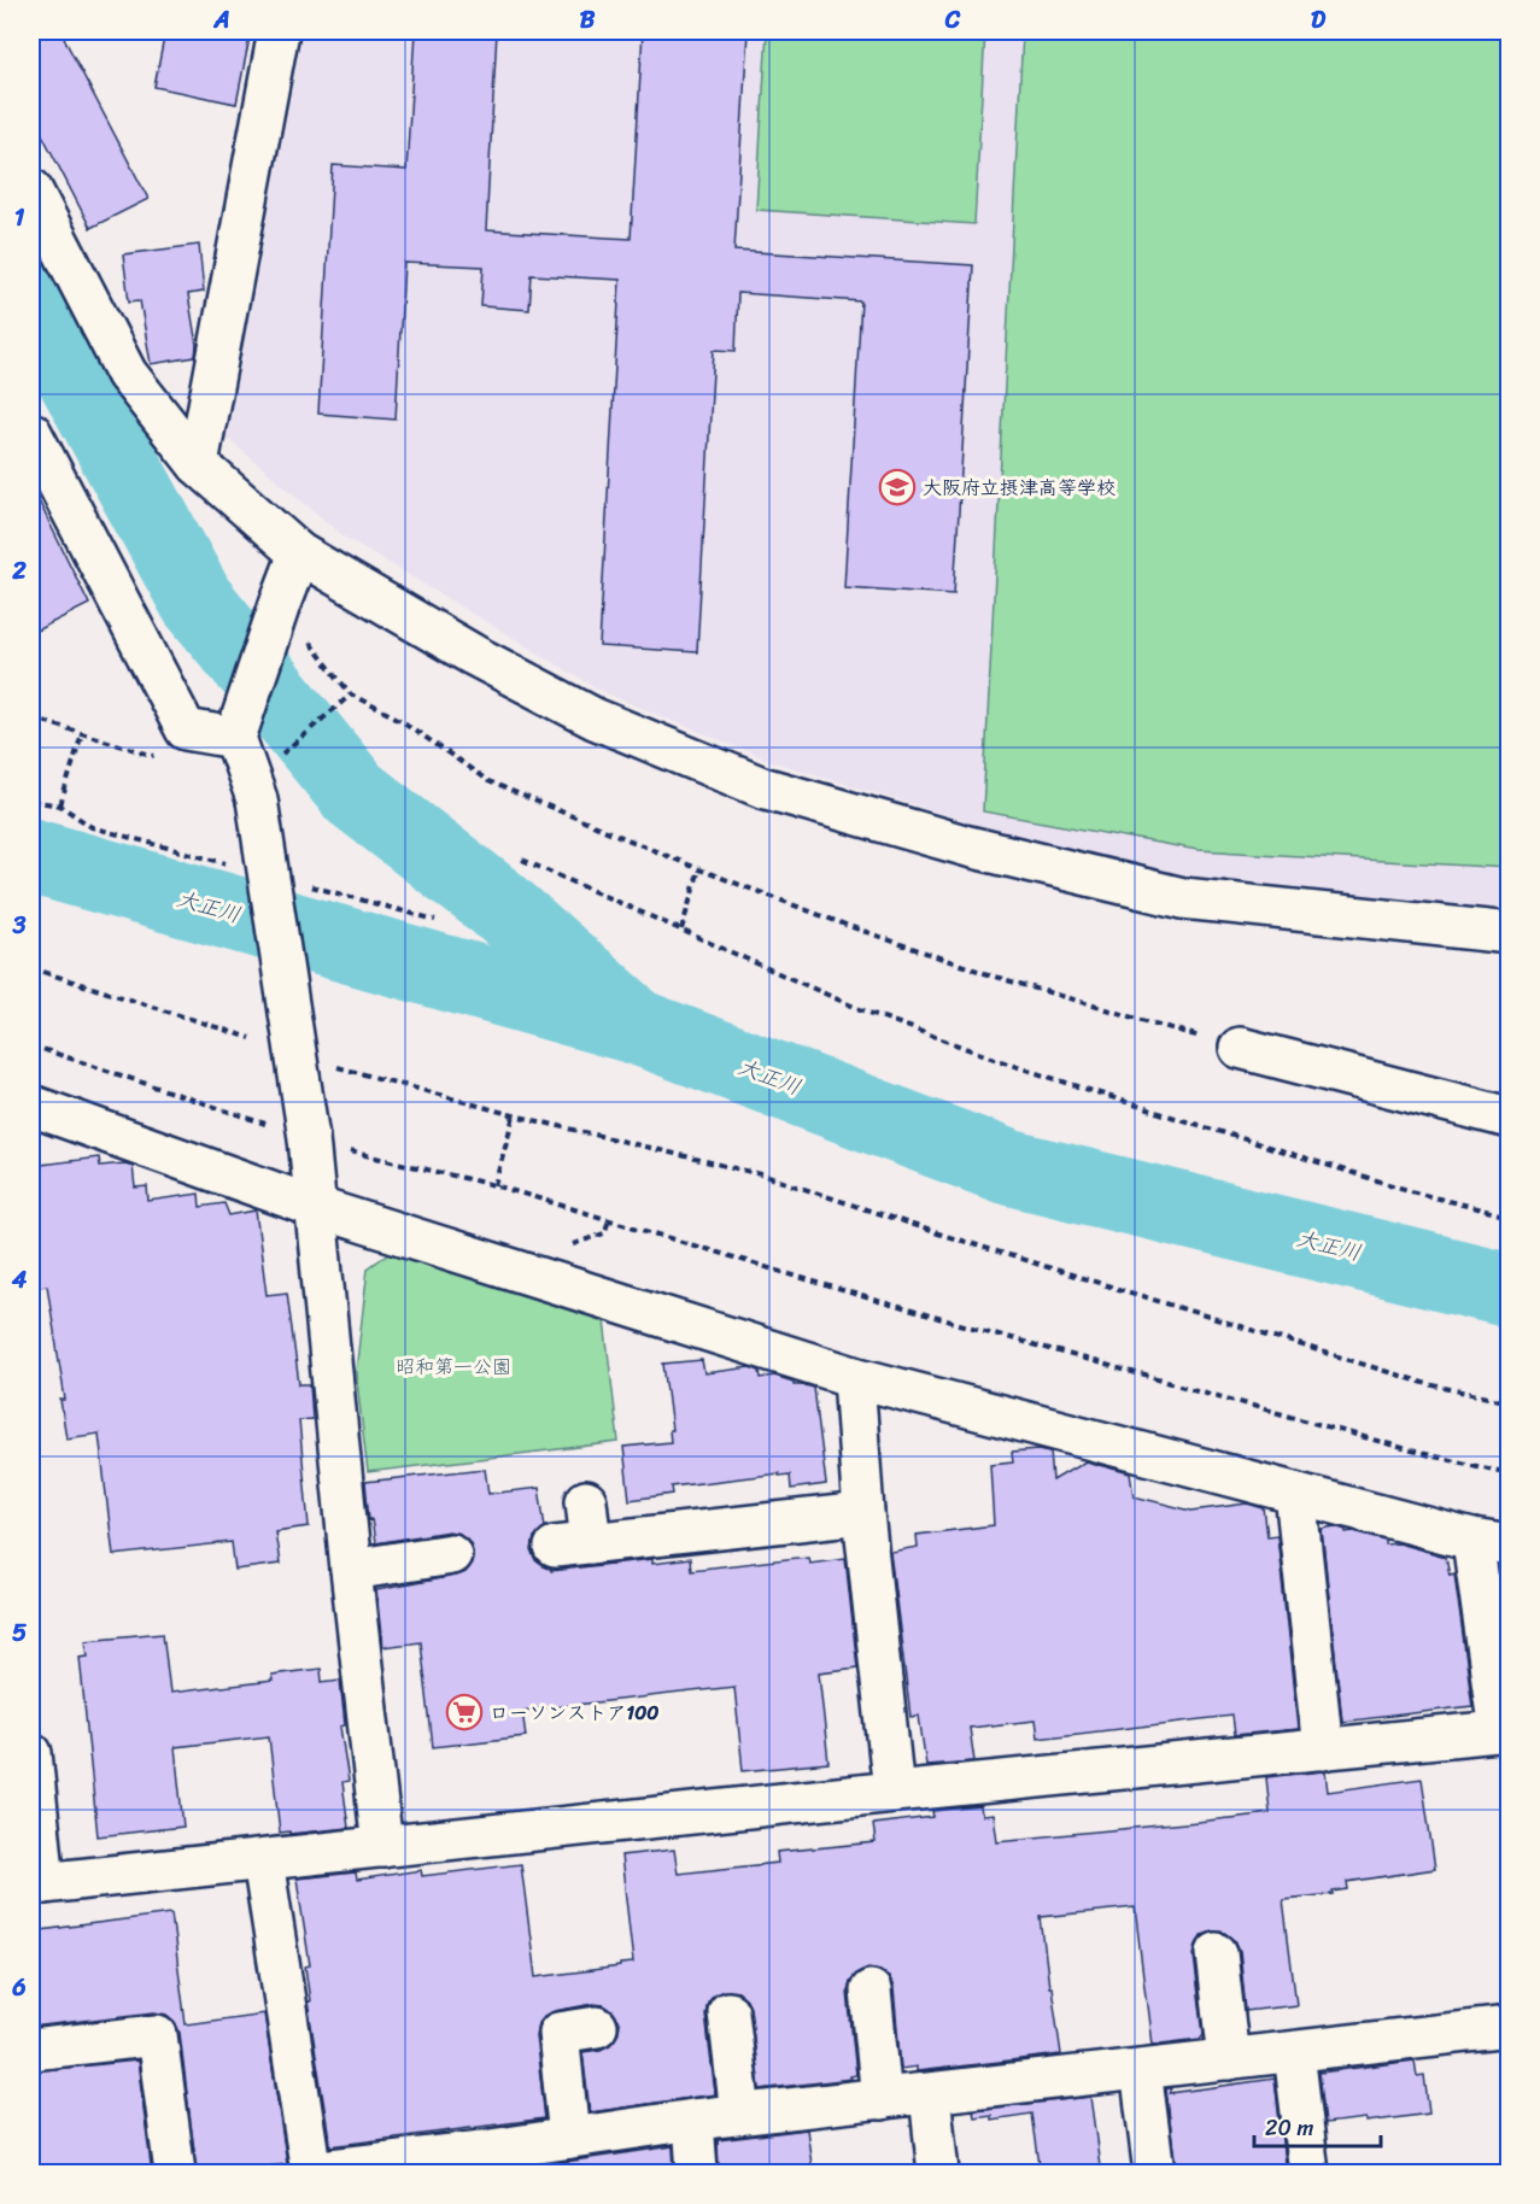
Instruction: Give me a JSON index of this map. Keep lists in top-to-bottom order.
{
  "water": ["大正川"],
  "parks": ["昭和第一公園"],
  "places": {
    "school or university": ["大阪府立摂津高等学校"],
    "supermarket": ["ローソンストア100"]
  },
  "scale_bar": "20 m",
  "grid": {
    "columns": [
      "A",
      "B",
      "C",
      "D"
    ],
    "rows": [
      "1",
      "2",
      "3",
      "4",
      "5",
      "6"
    ]
  }
}
